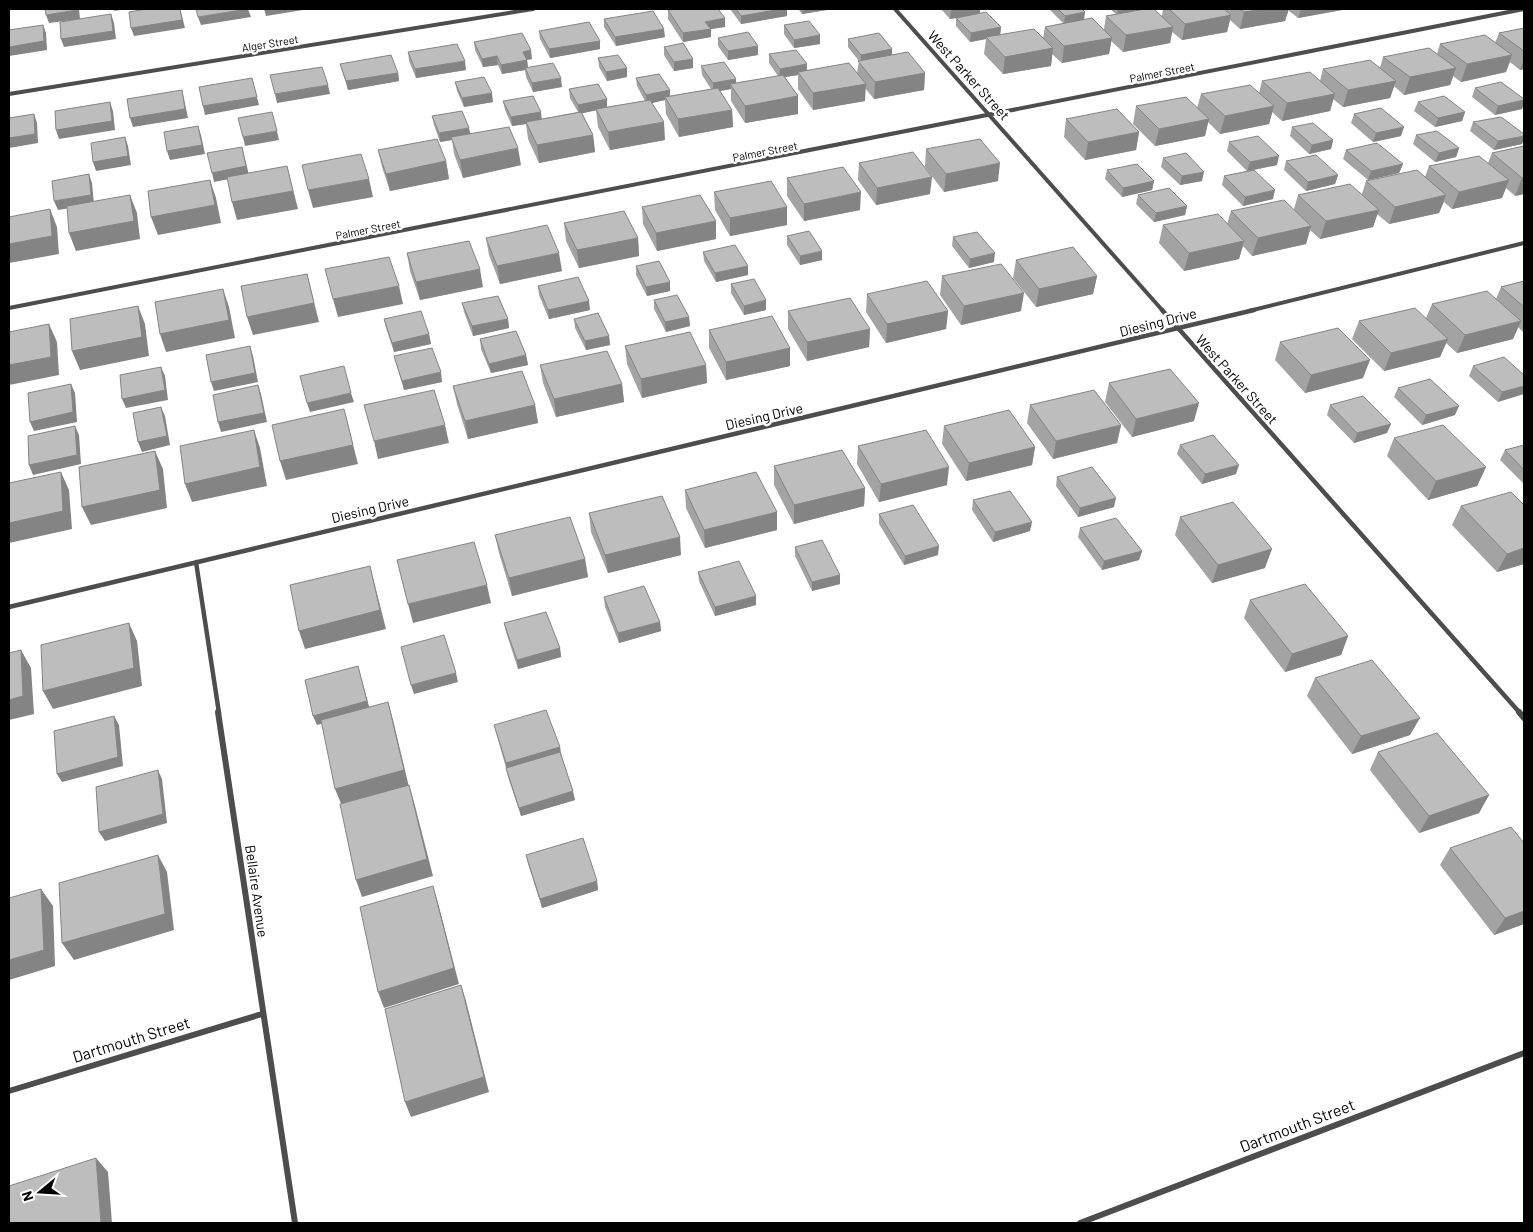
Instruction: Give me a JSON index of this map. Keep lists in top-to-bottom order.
{
  "streets": {
    "street": [
      "Alger Street",
      "Palmer Street",
      "West Parker Street",
      "Diesing Drive",
      "Bellaire Avenue",
      "Dartmouth Street"
    ]
  },
  "crossings": [
    ["Palmer Street", "West Parker Street"],
    ["West Parker Street", "Diesing Drive"],
    ["Diesing Drive", "Bellaire Avenue"],
    ["Bellaire Avenue", "Dartmouth Street"]
  ],
  "north": "left"
}
